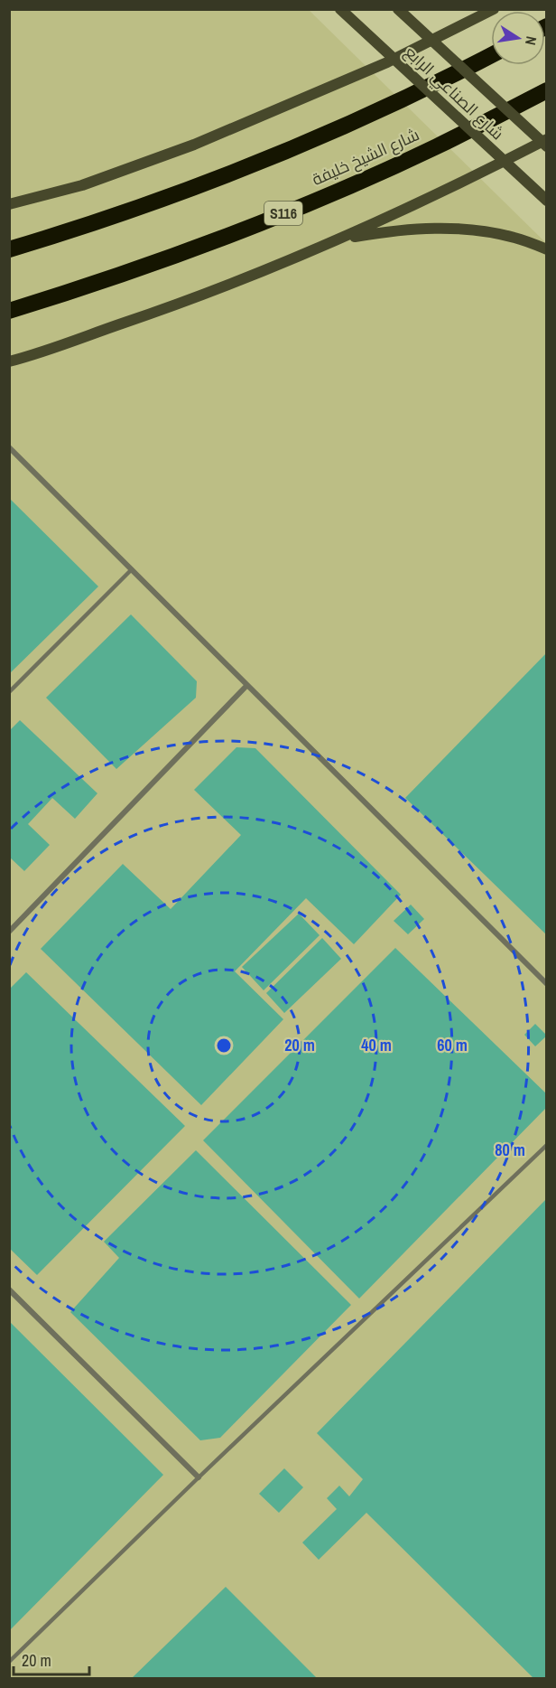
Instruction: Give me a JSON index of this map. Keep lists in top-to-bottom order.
{
  "streets": {
    "highway": ["شارع الشيخ خليفة", "S116"],
    "main road": ["شارع الصناعي الرابع"]
  },
  "scale_bar": "20 m",
  "north": "right",
  "rings": [
    "20 m",
    "40 m",
    "60 m",
    "80 m"
  ]
}
